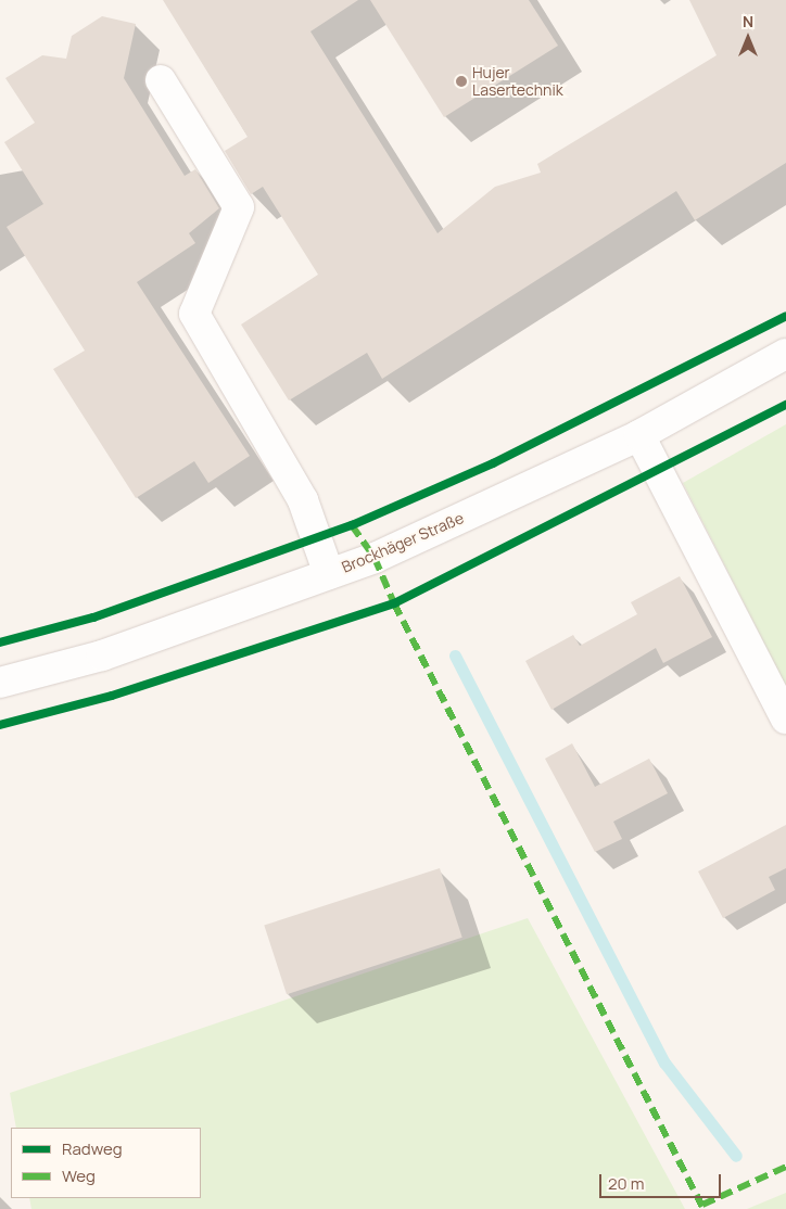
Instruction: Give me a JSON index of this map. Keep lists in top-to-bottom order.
{
  "streets": {
    "street": ["Brockhäger Straße"]
  },
  "places": ["Hujer Lasertechnik"],
  "legend": ["Radweg", "Weg"],
  "scale_bar": "20 m",
  "north": "top"
}
